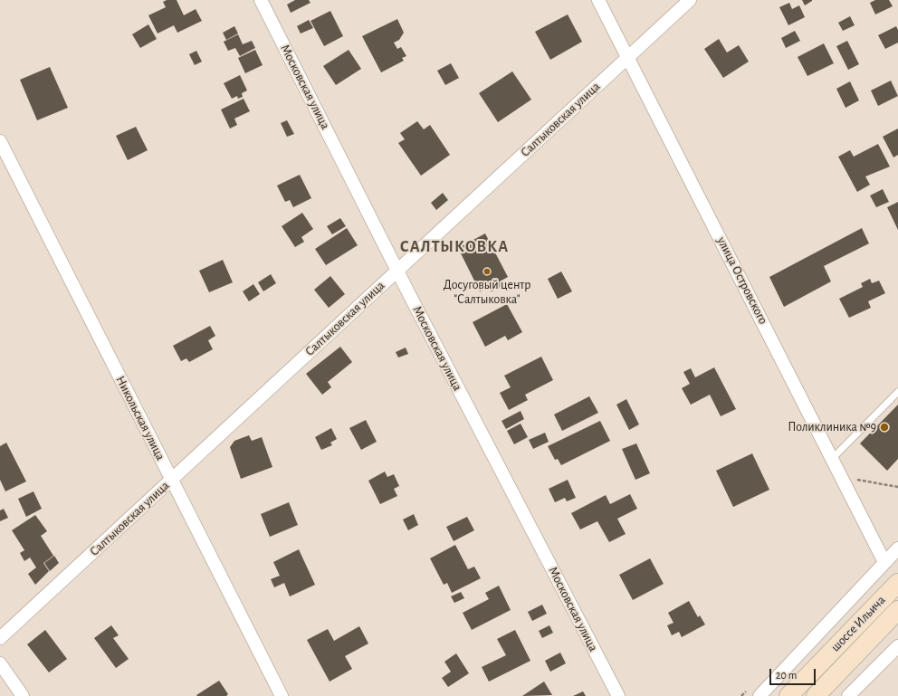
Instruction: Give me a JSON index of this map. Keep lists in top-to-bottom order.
{
  "streets": {
    "main road": ["шоссе Ильича"],
    "street": [
      "Московская улица",
      "Салтыковская улица",
      "улица Островского",
      "Никольская улица"
    ]
  },
  "crossings": [
    ["Московская улица", "Салтыковская улица"],
    ["Салтыковская улица", "улица Островского"],
    ["Салтыковская улица", "Никольская улица"]
  ],
  "districts": ["САЛТЫКОВКА"],
  "places": ["Досуговый центр \"Салтыковка\"", "Поликлиника №9"],
  "scale_bar": "20 m"
}
